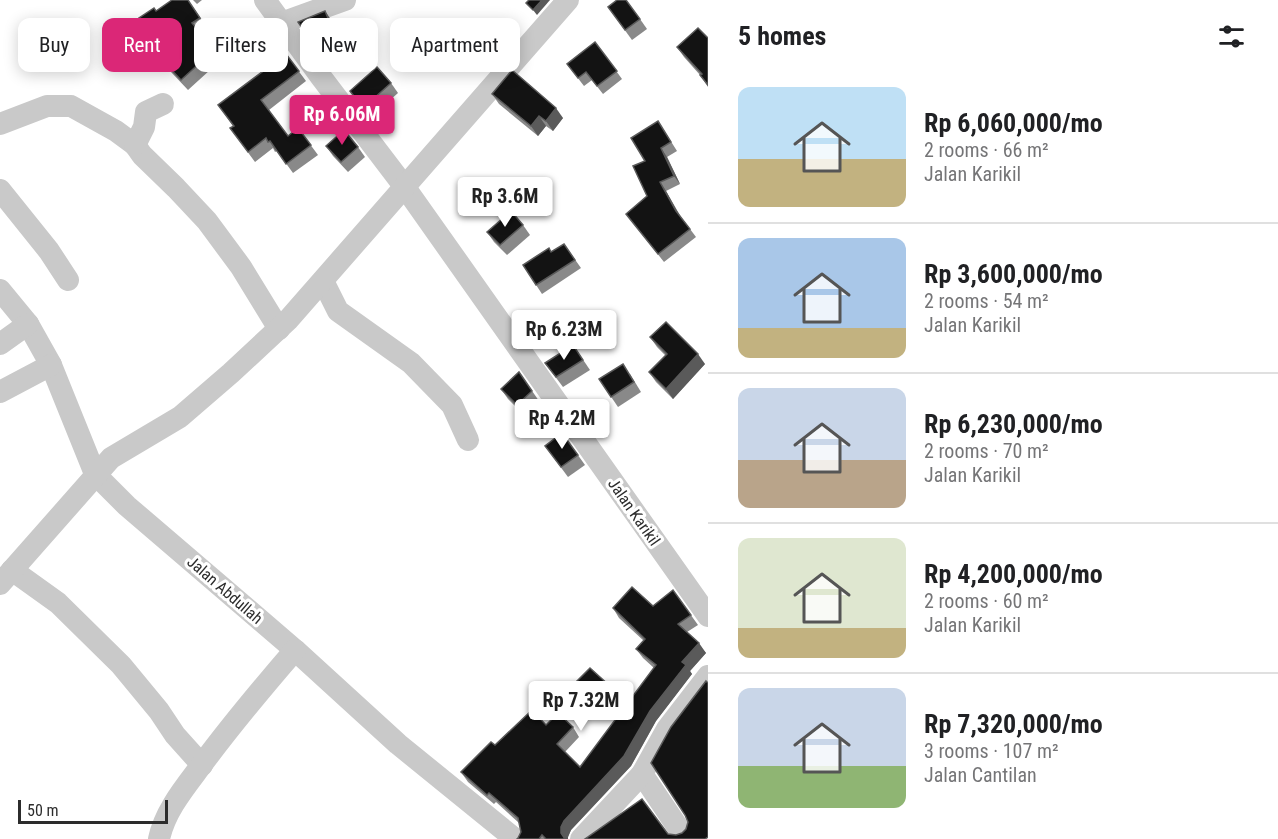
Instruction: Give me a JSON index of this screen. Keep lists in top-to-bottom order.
{
  "streets": {
    "street": ["Jalan Karikil", "Jalan Abdullah"]
  },
  "scale_bar": "50 m",
  "page": {
    "heading": "5 homes",
    "chip": [
      "Buy",
      "Rent",
      "Filters",
      "New",
      "Apartment"
    ],
    "list": [
      {
        "name": "Rp 6,060,000/mo",
        "note": "2 rooms · 66 m² · Jalan Karikil"
      },
      {
        "name": "Rp 3,600,000/mo",
        "note": "2 rooms · 54 m² · Jalan Karikil"
      },
      {
        "name": "Rp 6,230,000/mo",
        "note": "2 rooms · 70 m² · Jalan Karikil"
      },
      {
        "name": "Rp 4,200,000/mo",
        "note": "2 rooms · 60 m² · Jalan Karikil"
      },
      {
        "name": "Rp 7,320,000/mo",
        "note": "3 rooms · 107 m² · Jalan Cantilan"
      }
    ],
    "price": [
      "Rp 6.06M",
      "Rp 3.6M",
      "Rp 6.23M",
      "Rp 4.2M",
      "Rp 7.32M"
    ],
    "scale": "50 m"
  }
}
